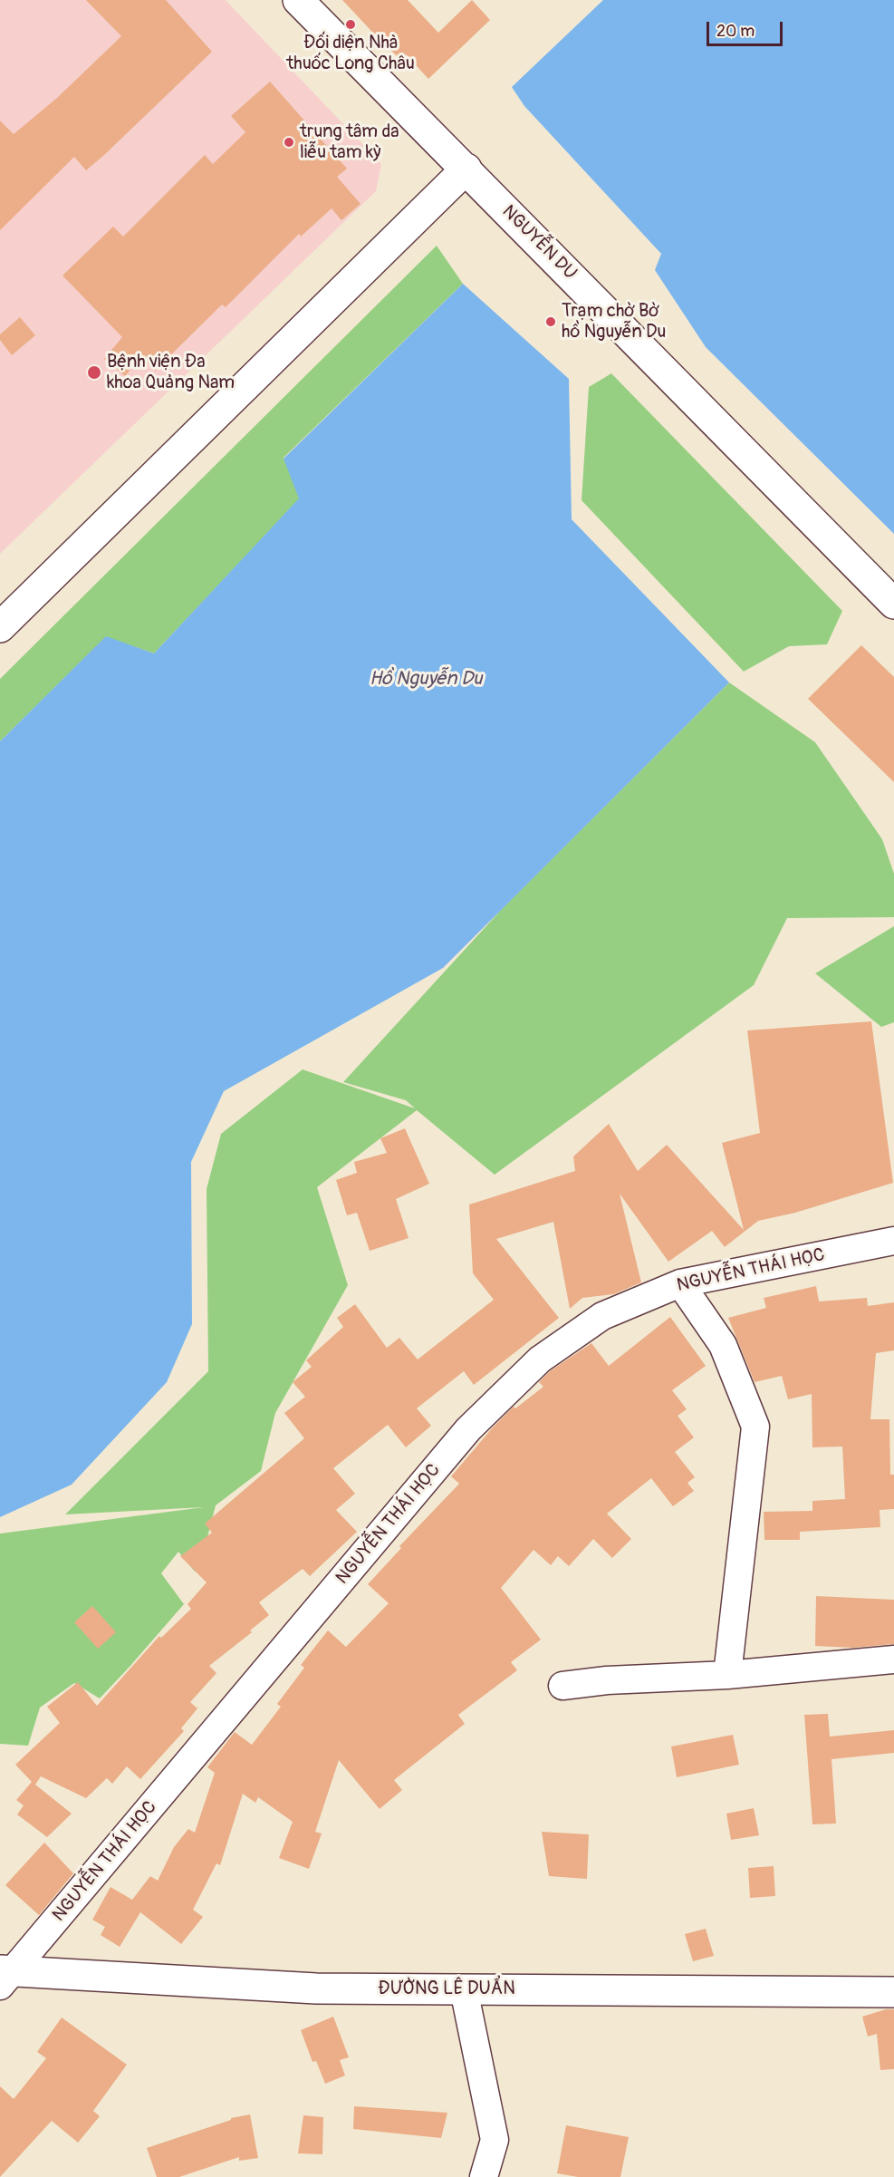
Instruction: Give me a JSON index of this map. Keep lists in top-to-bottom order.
{
  "streets": {
    "street": ["NGUYỄN DU", "NGUYỄN THÁI HỌC", "ĐƯỜNG LÊ DUẨN"]
  },
  "crossings": [
    ["NGUYỄN THÁI HỌC", "ĐƯỜNG LÊ DUẨN"]
  ],
  "water": ["Hồ Nguyễn Du"],
  "places": [
    "Đối diện Nhà thuốc Long Châu",
    "trung tâm da liễu tam kỳ",
    "Trạm chờ Bờ hồ Nguyễn Du",
    "Bệnh viện Đa khoa Quảng Nam"
  ],
  "scale_bar": "20 m"
}
